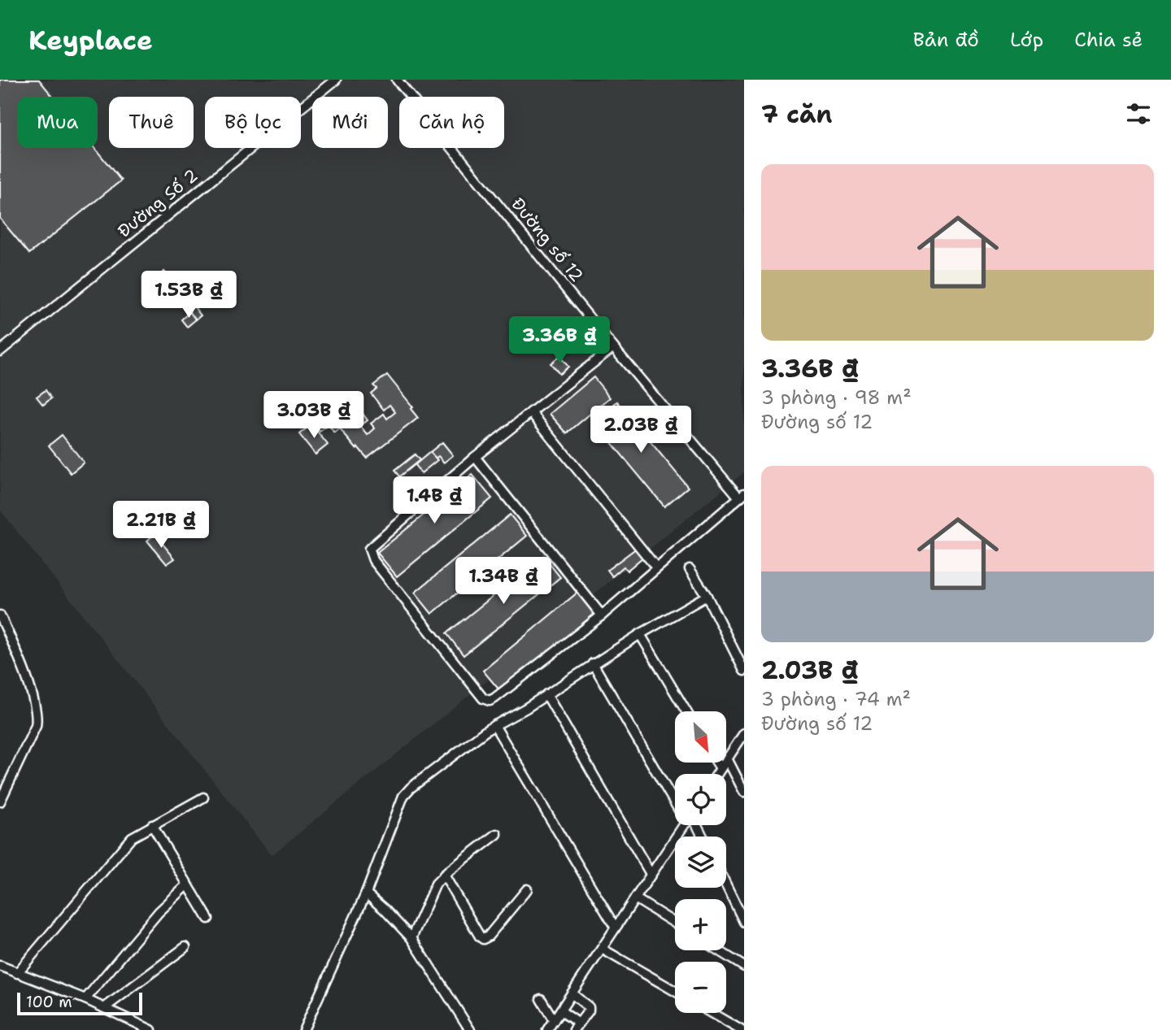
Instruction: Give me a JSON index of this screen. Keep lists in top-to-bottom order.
{
  "streets": {
    "street": ["Đường Số 2", "Đường số 12"]
  },
  "scale_bar": "100 m",
  "north": "bottom right",
  "page": {
    "header": "Keyplace",
    "nav": ["Bản đồ", "Lớp", "Chia sẻ"],
    "heading": "7 căn",
    "chip": [
      "Mua",
      "Thuê",
      "Bộ lọc",
      "Mới",
      "Căn hộ"
    ],
    "list": [
      {
        "name": "3.36B ₫",
        "note": "3 phòng · 98 m² · Đường số 12"
      },
      {
        "name": "2.03B ₫",
        "note": "3 phòng · 74 m² · Đường số 12"
      }
    ],
    "price": [
      "1.53B ₫",
      "3.36B ₫",
      "3.03B ₫",
      "2.03B ₫",
      "1.4B ₫",
      "2.21B ₫",
      "1.34B ₫"
    ],
    "map_buttons": ["+", "−"],
    "scale": "100 m"
  }
}
